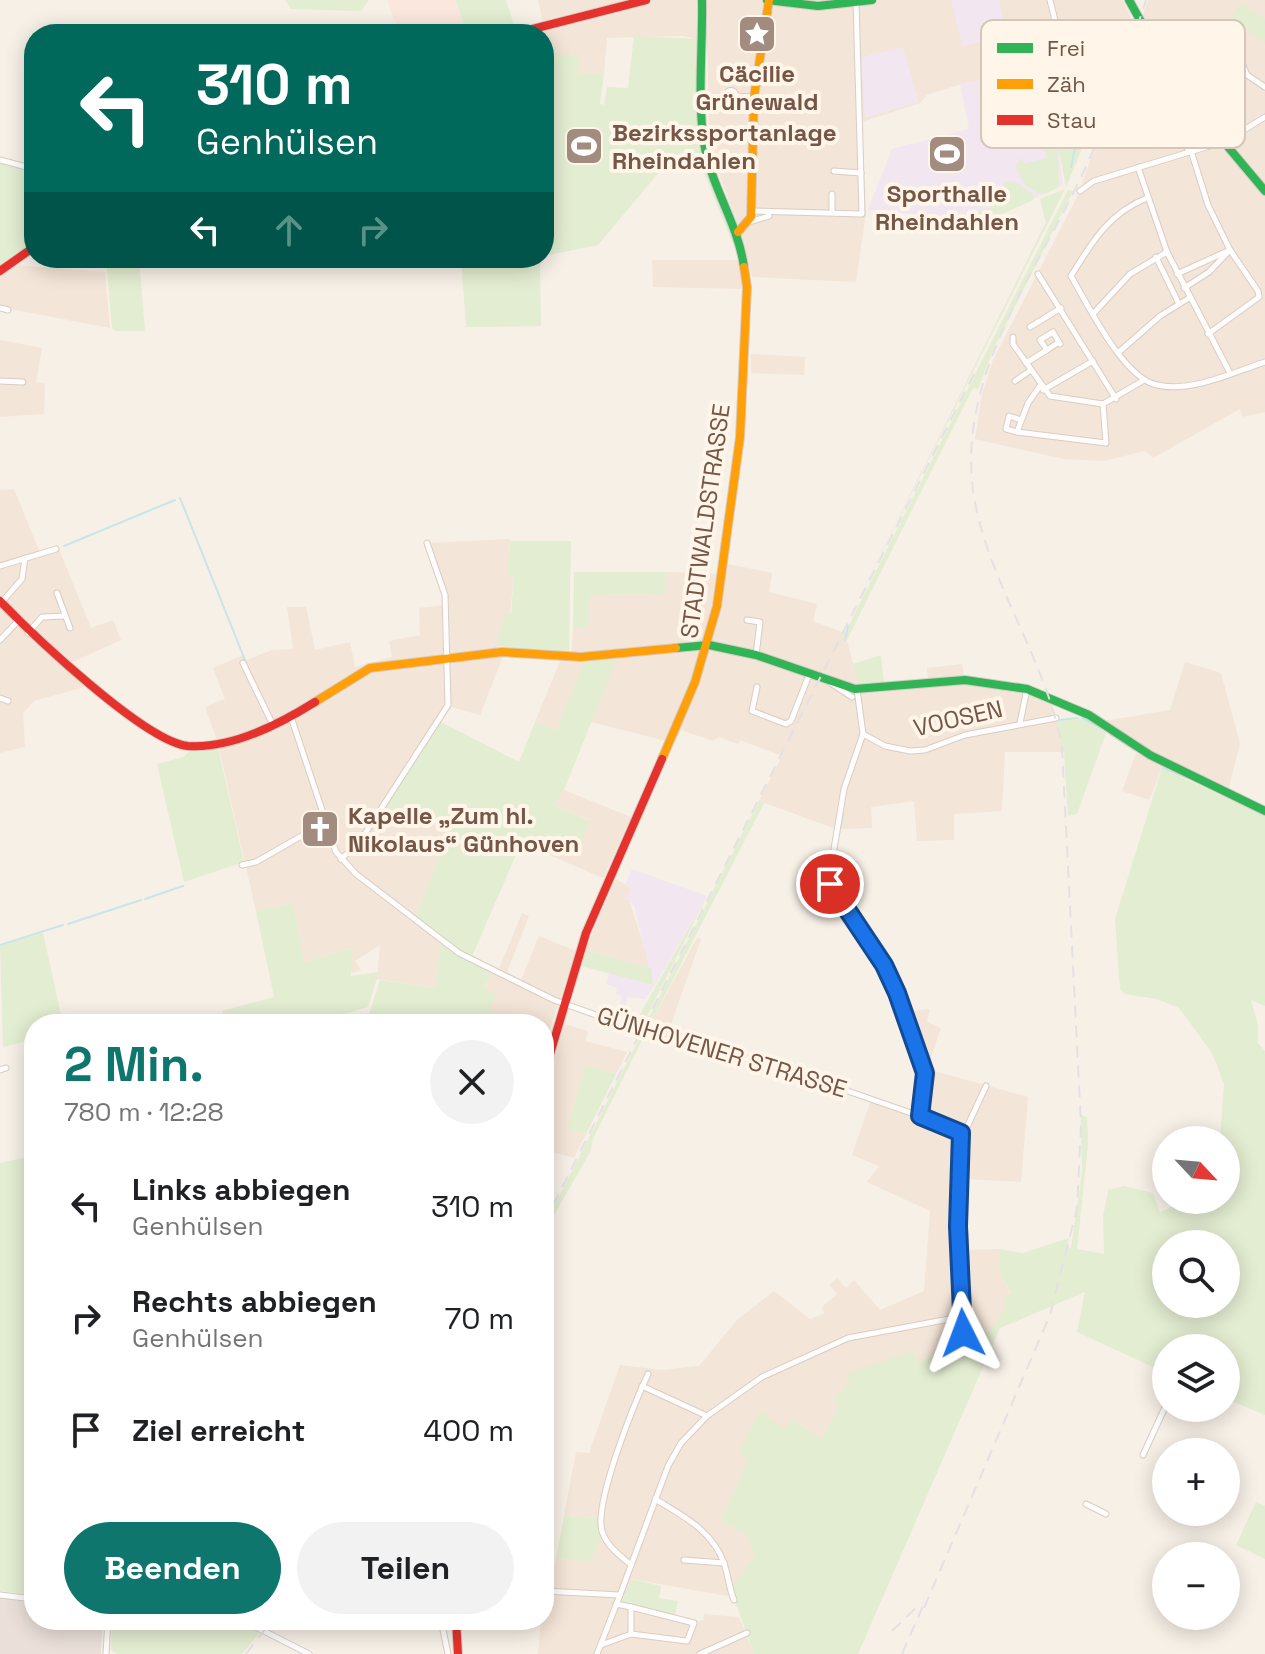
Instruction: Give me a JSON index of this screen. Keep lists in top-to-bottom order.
{
  "streets": {
    "street": ["STADTWALDSTRASSE", "VOOSEN", "GÜNHOVENER STRASSE"]
  },
  "crossings": [
    ["STADTWALDSTRASSE", "GÜNHOVENER STRASSE"]
  ],
  "places": {
    "place": ["Cäcilie Grünewald"],
    "sports": ["Bezirkssportanlage Rheindahlen", "Sporthalle Rheindahlen"],
    "church": ["Kapelle „Zum hl. Nikolaus“ Günhoven"]
  },
  "legend": ["Frei", "Zäh", "Stau"],
  "north": "bottom right",
  "page": {
    "turn": ["310 m", "Genhülsen"],
    "heading": ["2 Min.", "780 m · 12:28"],
    "map_buttons": ["+", "−"],
    "list": [
      {
        "name": "Links abbiegen",
        "note": "Genhülsen",
        "value": "310 m"
      },
      {
        "name": "Rechts abbiegen",
        "note": "Genhülsen",
        "value": "70 m"
      },
      {
        "name": "Ziel erreicht",
        "value": "400 m"
      }
    ],
    "buttons": ["Beenden", "Teilen"]
  }
}
